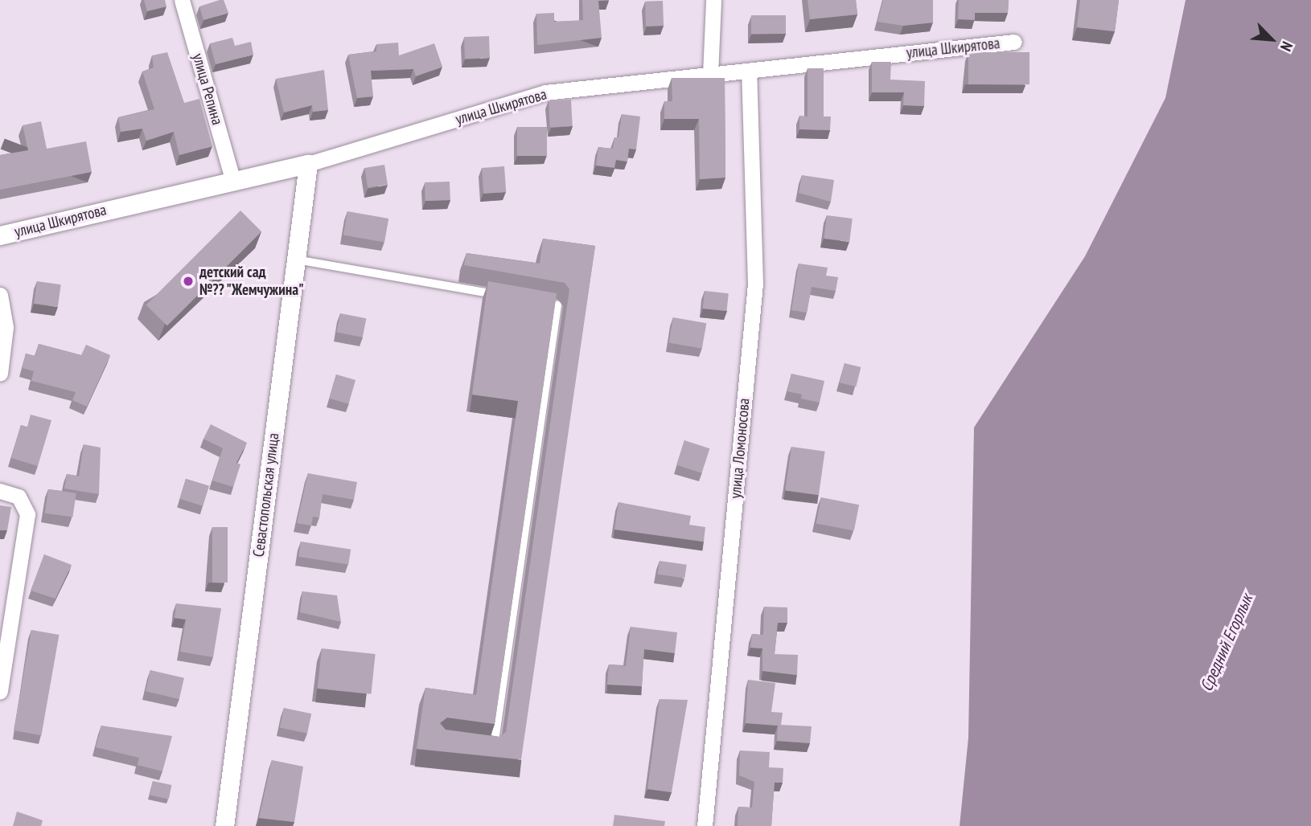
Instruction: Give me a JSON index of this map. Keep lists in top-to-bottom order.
{
  "streets": {
    "street": [
      "улица Шкирятова",
      "улица Репина",
      "улица Ломоносова",
      "Севастопольская улица"
    ]
  },
  "crossings": [
    ["улица Шкирятова", "улица Репина"],
    ["улица Шкирятова", "улица Ломоносова"],
    ["улица Шкирятова", "Севастопольская улица"]
  ],
  "water": ["Средний Егорлык"],
  "places": ["детский сад №?? \"Жемчужина\""],
  "north": "bottom right"
}
